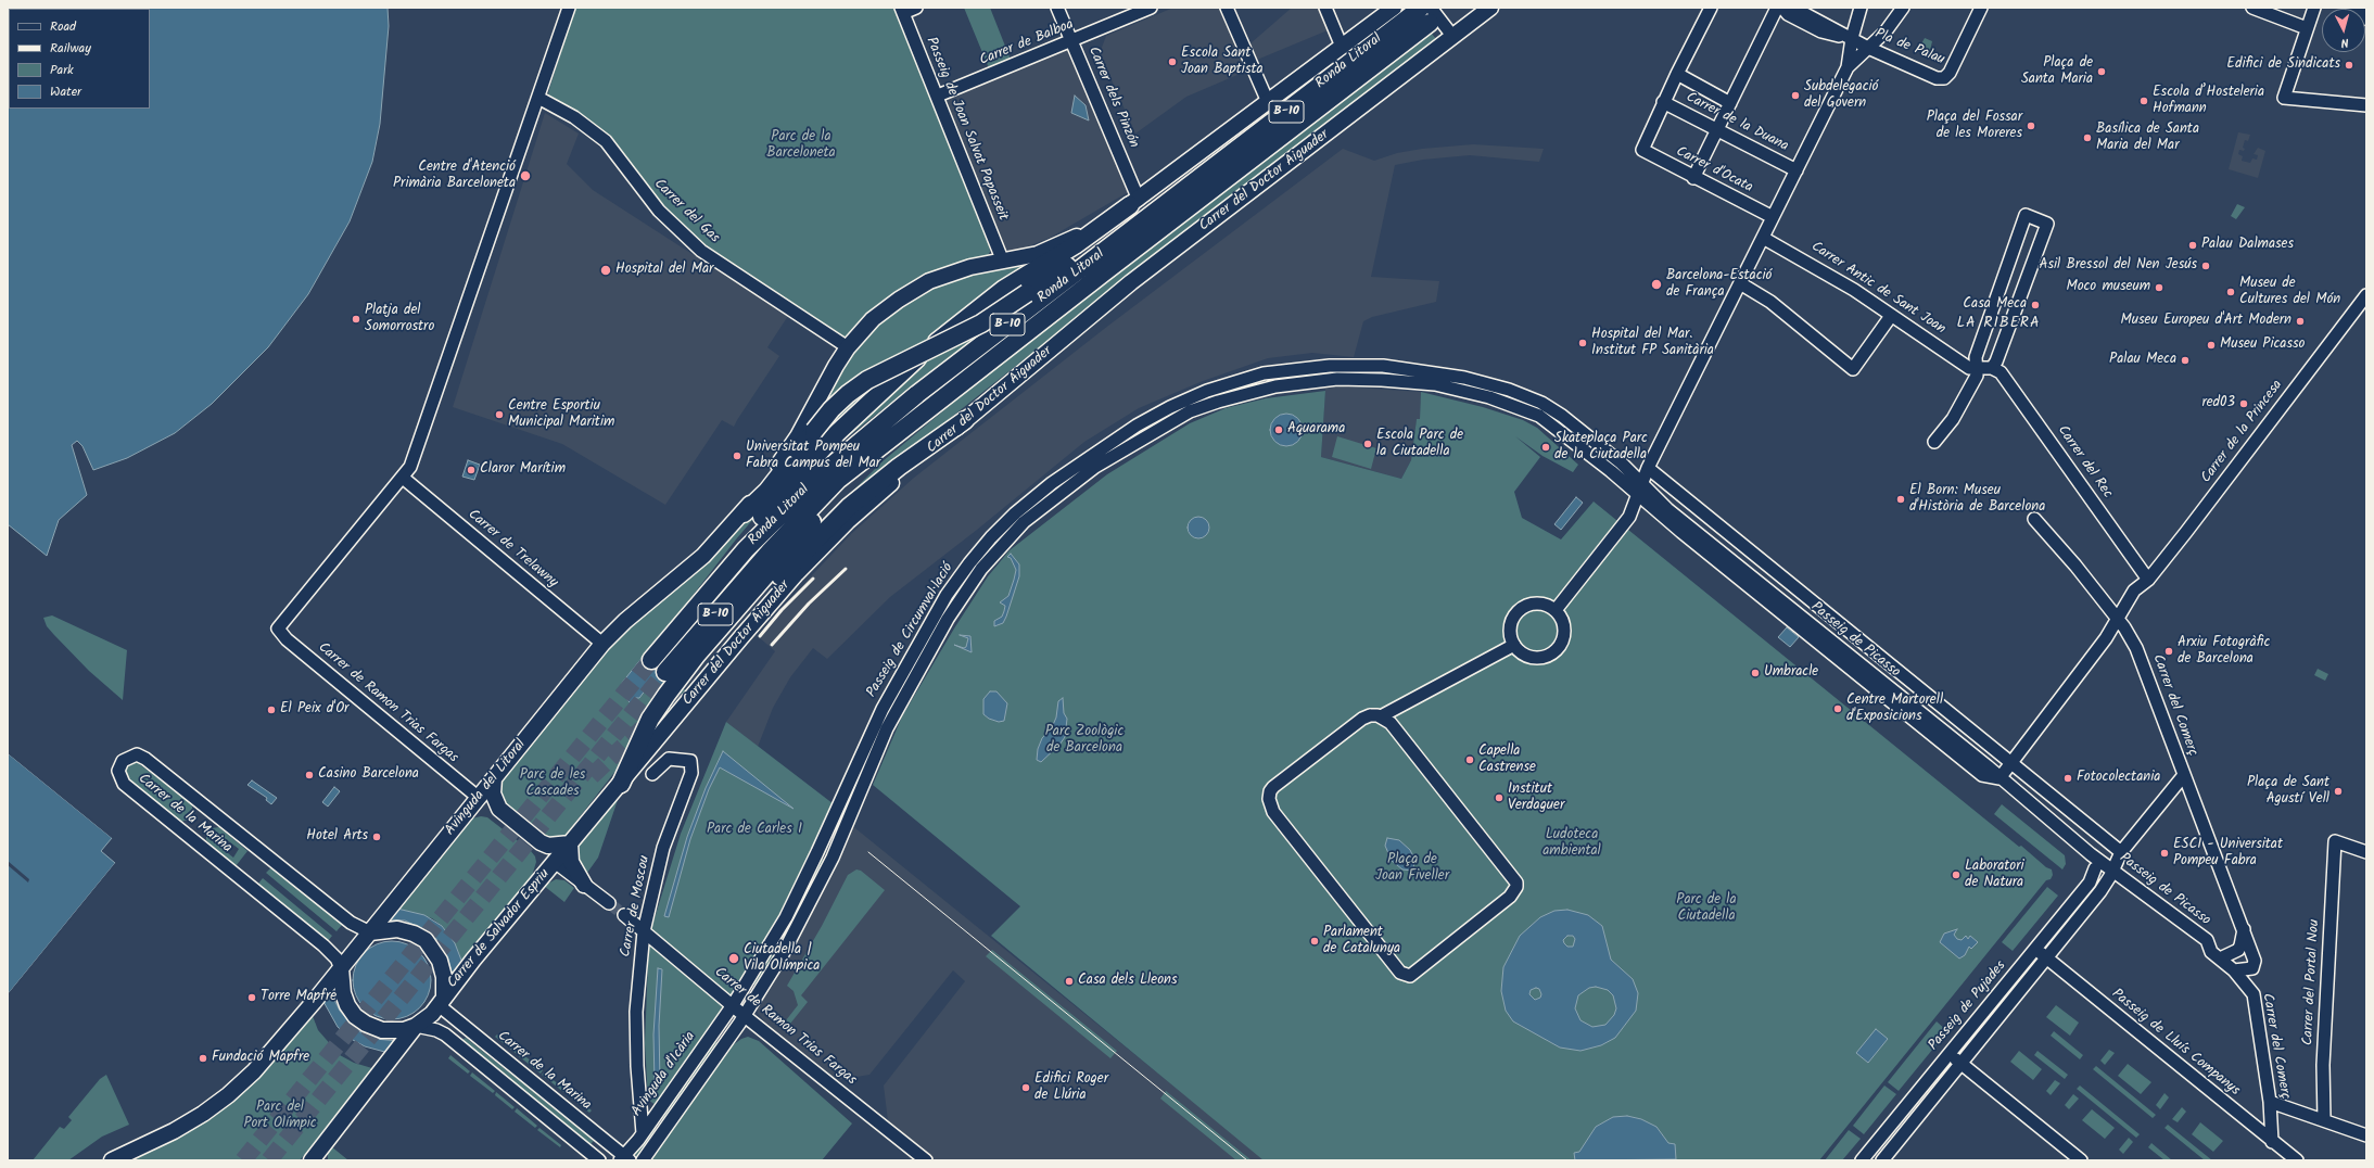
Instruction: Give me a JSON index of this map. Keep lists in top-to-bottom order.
{
  "streets": {
    "highway": ["Ronda Litoral", "B-10"],
    "main road": ["Carrer del Doctor Aiguader", "Avinguda del Litoral", "Carrer de Salvador Espriu"],
    "street": [
      "Carrer de Balboa",
      "Pla de Palau",
      "Carrer dels Pinzón",
      "Carrer de la Duana",
      "Passeig de Joan Salvat Papasseit",
      "Carrer d'Ocata",
      "Carrer del Gas",
      "Carrer Antic de Sant Joan",
      "Carrer de la Princesa",
      "Carrer del Rec",
      "Carrer de Trelawny",
      "Passeig de Circumval·lació",
      "Passeig de Picasso",
      "Carrer de Ramon Trias Fargas",
      "Carrer del Comerç",
      "Carrer de la Marina",
      "Carrer de Moscou",
      "Carrer del Portal Nou",
      "Passeig de Pujades",
      "Passeig de Lluís Companys",
      "Avinguda d'Icària"
    ]
  },
  "crossings": [
    ["Carrer de Balboa", "Carrer dels Pinzón"],
    ["Carrer de Balboa", "Passeig de Joan Salvat Papasseit"],
    ["Carrer de la Duana", "Carrer d'Ocata"],
    ["Carrer del Doctor Aiguader", "Carrer de Salvador Espriu"],
    ["Carrer de la Princesa", "Carrer del Rec"],
    ["Carrer de la Princesa", "Passeig de Picasso"],
    ["Carrer de la Princesa", "Carrer del Comerç"],
    ["Carrer de Trelawny", "Carrer de Ramon Trias Fargas"],
    ["Carrer de Trelawny", "Avinguda del Litoral"],
    ["Passeig de Circumval·lació", "Passeig de Picasso"],
    ["Passeig de Circumval·lació", "Carrer de Ramon Trias Fargas"],
    ["Passeig de Circumval·lació", "Avinguda d'Icària"],
    ["Passeig de Picasso", "Carrer del Comerç"],
    ["Passeig de Picasso", "Passeig de Pujades"],
    ["Carrer de Ramon Trias Fargas", "Avinguda del Litoral"],
    ["Carrer de Ramon Trias Fargas", "Carrer de Moscou"],
    ["Carrer de Ramon Trias Fargas", "Avinguda d'Icària"],
    ["Carrer del Comerç", "Passeig de Lluís Companys"],
    ["Avinguda del Litoral", "Carrer de la Marina"],
    ["Avinguda del Litoral", "Carrer de Salvador Espriu"],
    ["Carrer de la Marina", "Carrer de Salvador Espriu"],
    ["Carrer de la Marina", "Avinguda d'Icària"],
    ["Carrer de Moscou", "Avinguda d'Icària"],
    ["Passeig de Pujades", "Passeig de Lluís Companys"]
  ],
  "districts": ["LA RIBERA"],
  "parks": [
    "Parc de la Barceloneta",
    "Parc Zoològic de Barcelona",
    "Parc de les Cascades",
    "Parc de Carles I",
    "Ludoteca ambiental",
    "Plaça de Joan Fiveller",
    "Parc de la Ciutadella",
    "Parc del Port Olímpic"
  ],
  "places": [
    "Escola Sant Joan Baptista",
    "Edifici de Sindicats",
    "Plaça de Santa Maria",
    "Subdelegació del Govern",
    "Escola d’Hosteleria Hofmann",
    "Plaça del Fossar de les Moreres",
    "Basílica de Santa Maria del Mar",
    "Centre d'Atenció Primària Barceloneta",
    "Palau Dalmases",
    "Asil Bressol del Nen Jesús",
    "Hospital del Mar",
    "Barcelona-Estació de França",
    "Moco museum",
    "Museu de Cultures del Món",
    "Casa Meca",
    "Platja del Somorrostro",
    "Museu Europeu d'Art Modern",
    "Hospital del Mar. Institut FP Sanitària",
    "Museu Picasso",
    "Palau Meca",
    "red03",
    "Centre Esportiu Municipal Maritim",
    "Aquarama",
    "Escola Parc de la Ciutadella",
    "Skateplaça Parc de la Ciutadella",
    "Universitat Pompeu Fabra Campus del Mar",
    "Claror Marítim",
    "El Born: Museu d'Història de Barcelona",
    "Arxiu Fotogràfic de Barcelona",
    "Umbracle",
    "Centre Martorell d'Exposicions",
    "El Peix d'Or",
    "Capella Castrense",
    "Casino Barcelona",
    "Fotocolectania",
    "Plaça de Sant Agustí Vell",
    "Institut Verdaguer",
    "Hotel Arts",
    "ESCI - Universitat Pompeu Fabra",
    "Laboratori de Natura",
    "Parlament de Catalunya",
    "Ciutadella | Vila Olímpica",
    "Casa dels Lleons",
    "Torre Mapfre",
    "Fundació Mapfre",
    "Edifici Roger de Llúria"
  ],
  "legend": [
    "Road",
    "Railway",
    "Park",
    "Water"
  ],
  "north": "bottom"
}
